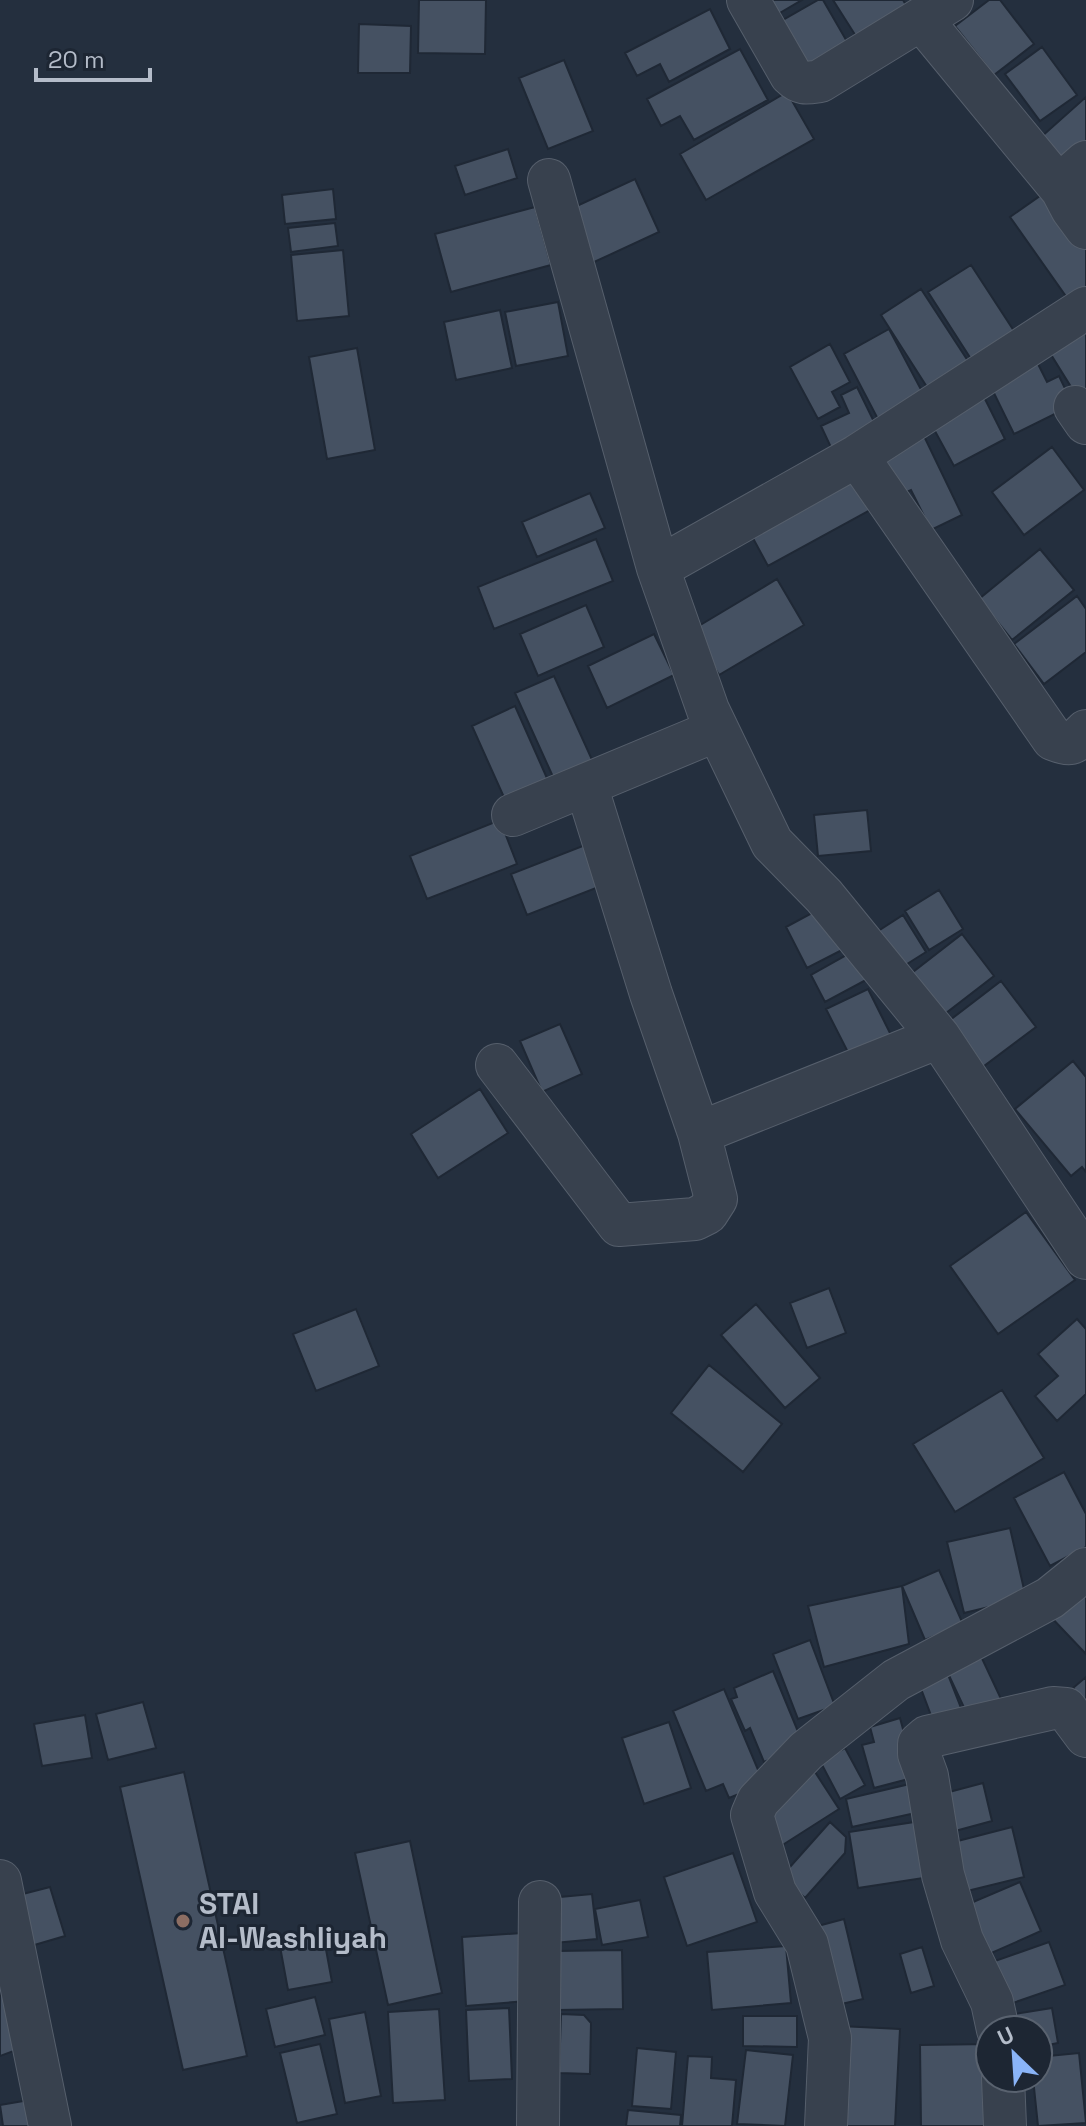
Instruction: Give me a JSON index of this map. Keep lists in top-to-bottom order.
{
  "places": ["STAI Al-Washliyah"],
  "scale_bar": "20 m",
  "north": "top left"
}
